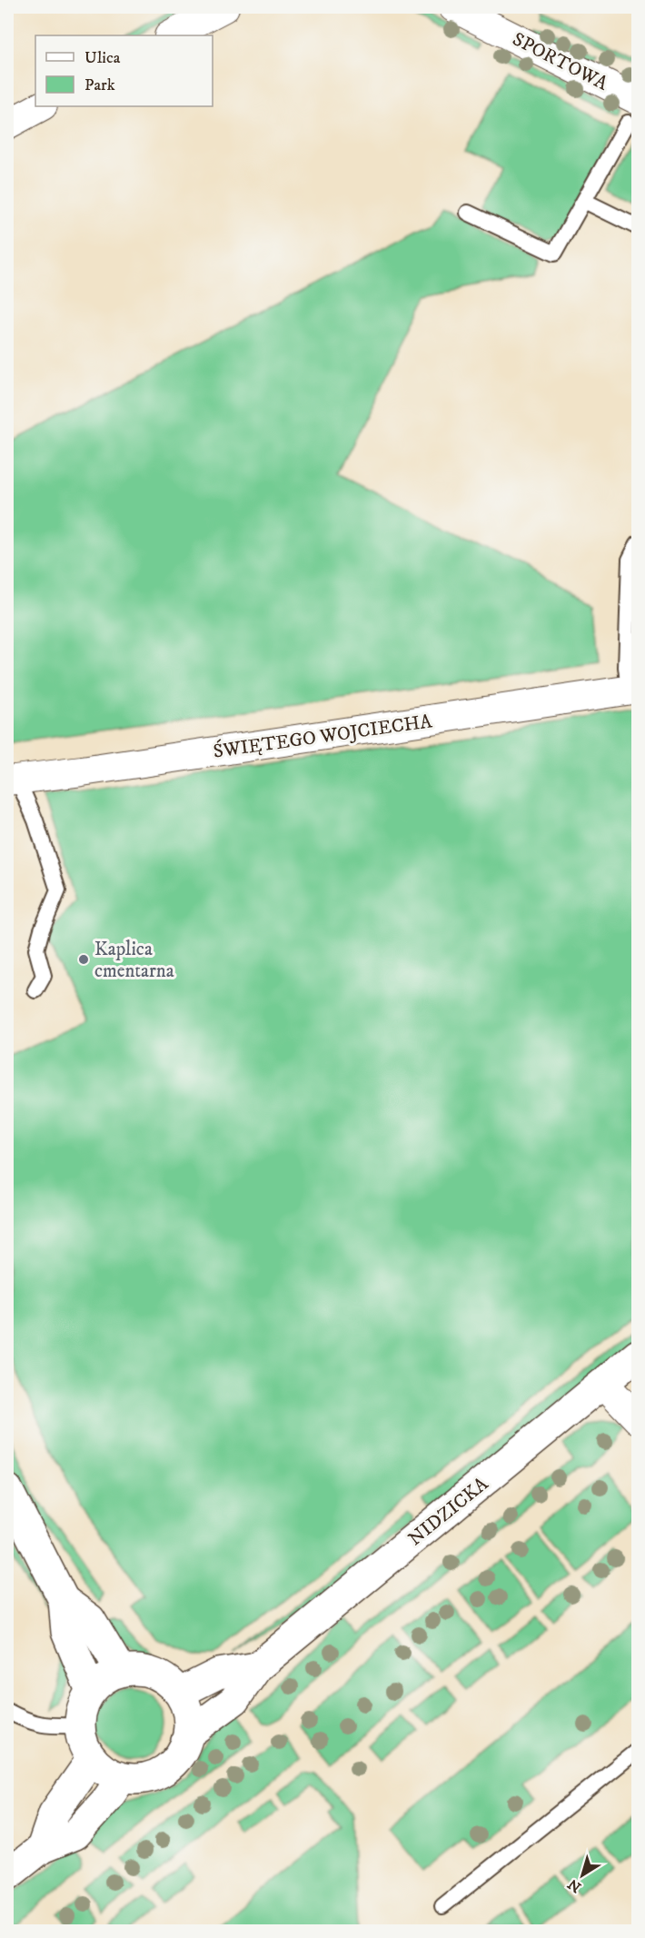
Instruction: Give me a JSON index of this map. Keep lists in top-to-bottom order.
{
  "streets": {
    "street": ["SPORTOWA", "ŚWIĘTEGO WOJCIECHA", "NIDZICKA"]
  },
  "places": ["Kaplica cmentarna"],
  "legend": ["Ulica", "Park"],
  "north": "bottom left"
}
